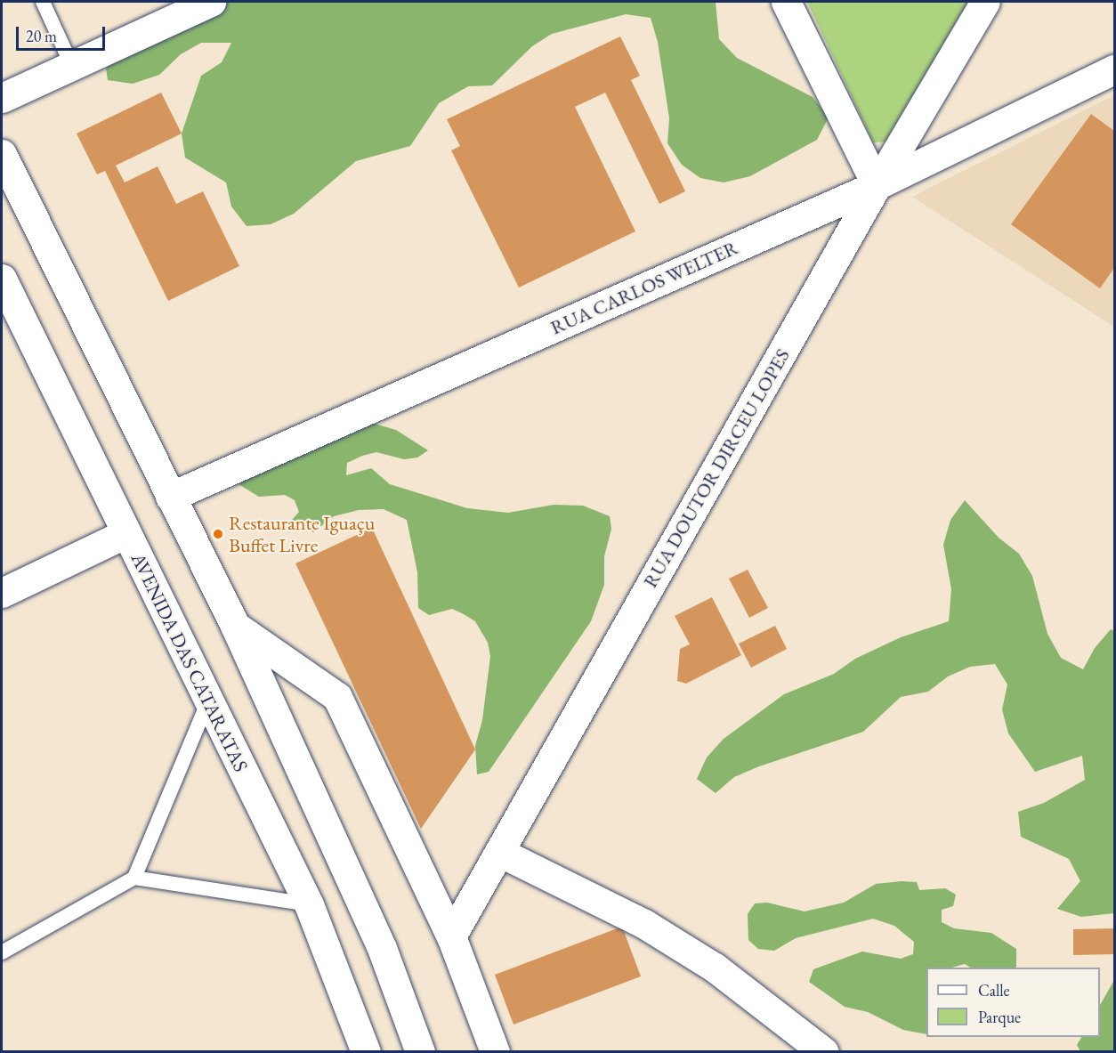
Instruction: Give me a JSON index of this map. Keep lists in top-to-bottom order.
{
  "streets": {
    "street": ["RUA CARLOS WELTER", "RUA DOUTOR DIRCEU LOPES", "AVENIDA DAS CATARATAS"]
  },
  "crossings": [
    ["RUA CARLOS WELTER", "RUA DOUTOR DIRCEU LOPES"]
  ],
  "places": ["Restaurante Iguaçu Buffet Livre"],
  "legend": ["Calle", "Parque"],
  "scale_bar": "20 m"
}
